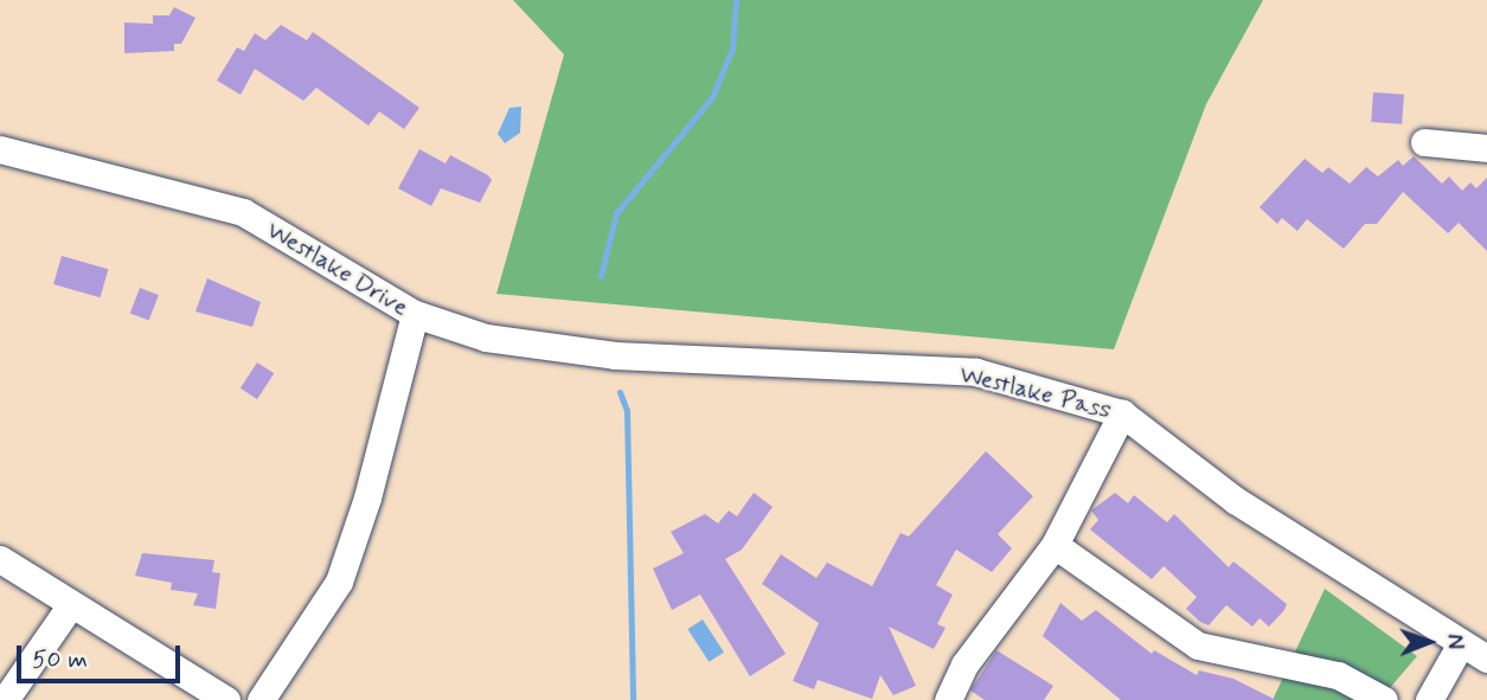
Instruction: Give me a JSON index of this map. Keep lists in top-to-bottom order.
{
  "streets": {
    "street": ["Westlake Drive", "Westlake Pass"]
  },
  "crossings": [
    ["Westlake Drive", "Westlake Pass"]
  ],
  "scale_bar": "50 m",
  "north": "right"
}
